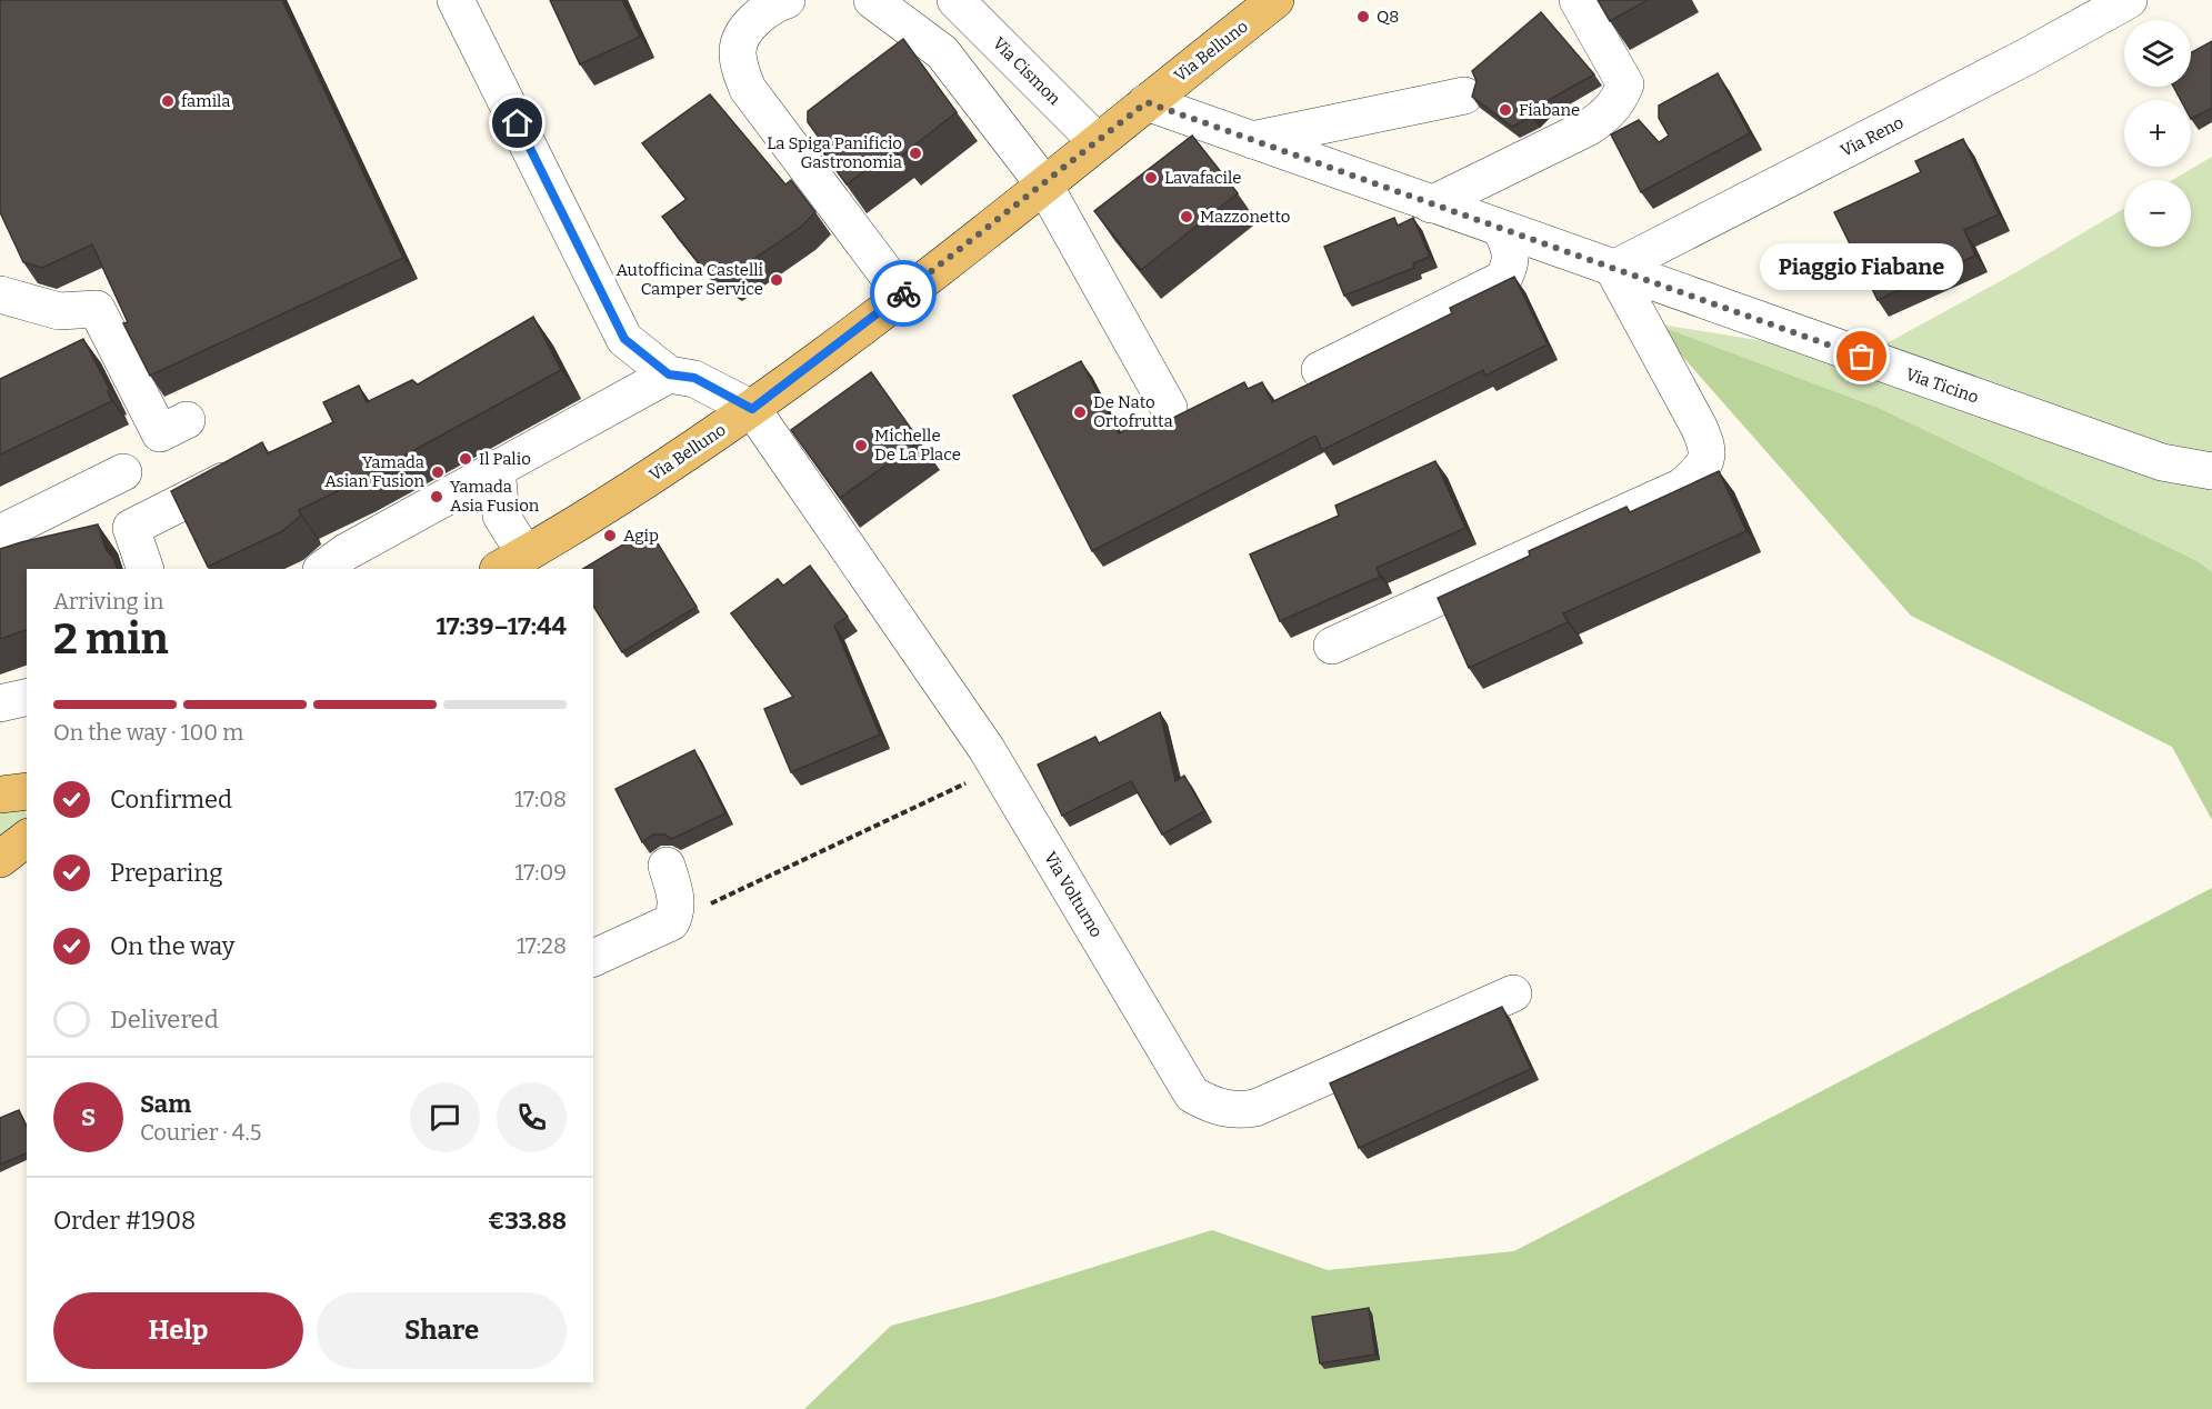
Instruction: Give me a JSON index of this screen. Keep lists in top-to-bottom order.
{
  "streets": {
    "main road": ["Via Belluno"],
    "street": [
      "Via Cismon",
      "Via Reno",
      "Via Ticino",
      "Via Volturno"
    ]
  },
  "crossings": [
    ["Via Belluno", "Via Cismon"],
    ["Via Belluno", "Via Ticino"],
    ["Via Belluno", "Via Volturno"],
    ["Via Reno", "Via Ticino"]
  ],
  "places": [
    "Q8",
    "famila",
    "Fiabane",
    "La Spiga Panificio Gastronomia",
    "Lavafacile",
    "Mazzonetto",
    "Autofficina Castelli Camper Service",
    "Piaggio Fiabane",
    "De Nato Ortofrutta",
    "Michelle De La Place",
    "Il Palio",
    "Yamada Asian Fusion",
    "Yamada Asia Fusion",
    "Agip"
  ],
  "page": {
    "map_buttons": ["+", "−"],
    "bubble": "Piaggio Fiabane",
    "heading": ["2 min", "Arriving in", "17:39–17:44"],
    "panel": [
      "Sam",
      "Courier · 4.5",
      "Order #1908",
      "€33.88"
    ],
    "bar": "On the way · 100 m",
    "list": [
      ["Confirmed", "17:08"],
      ["Preparing", "17:09"],
      ["On the way", "17:28"],
      "Delivered"
    ],
    "round": "S",
    "buttons": ["Help", "Share"]
  }
}
